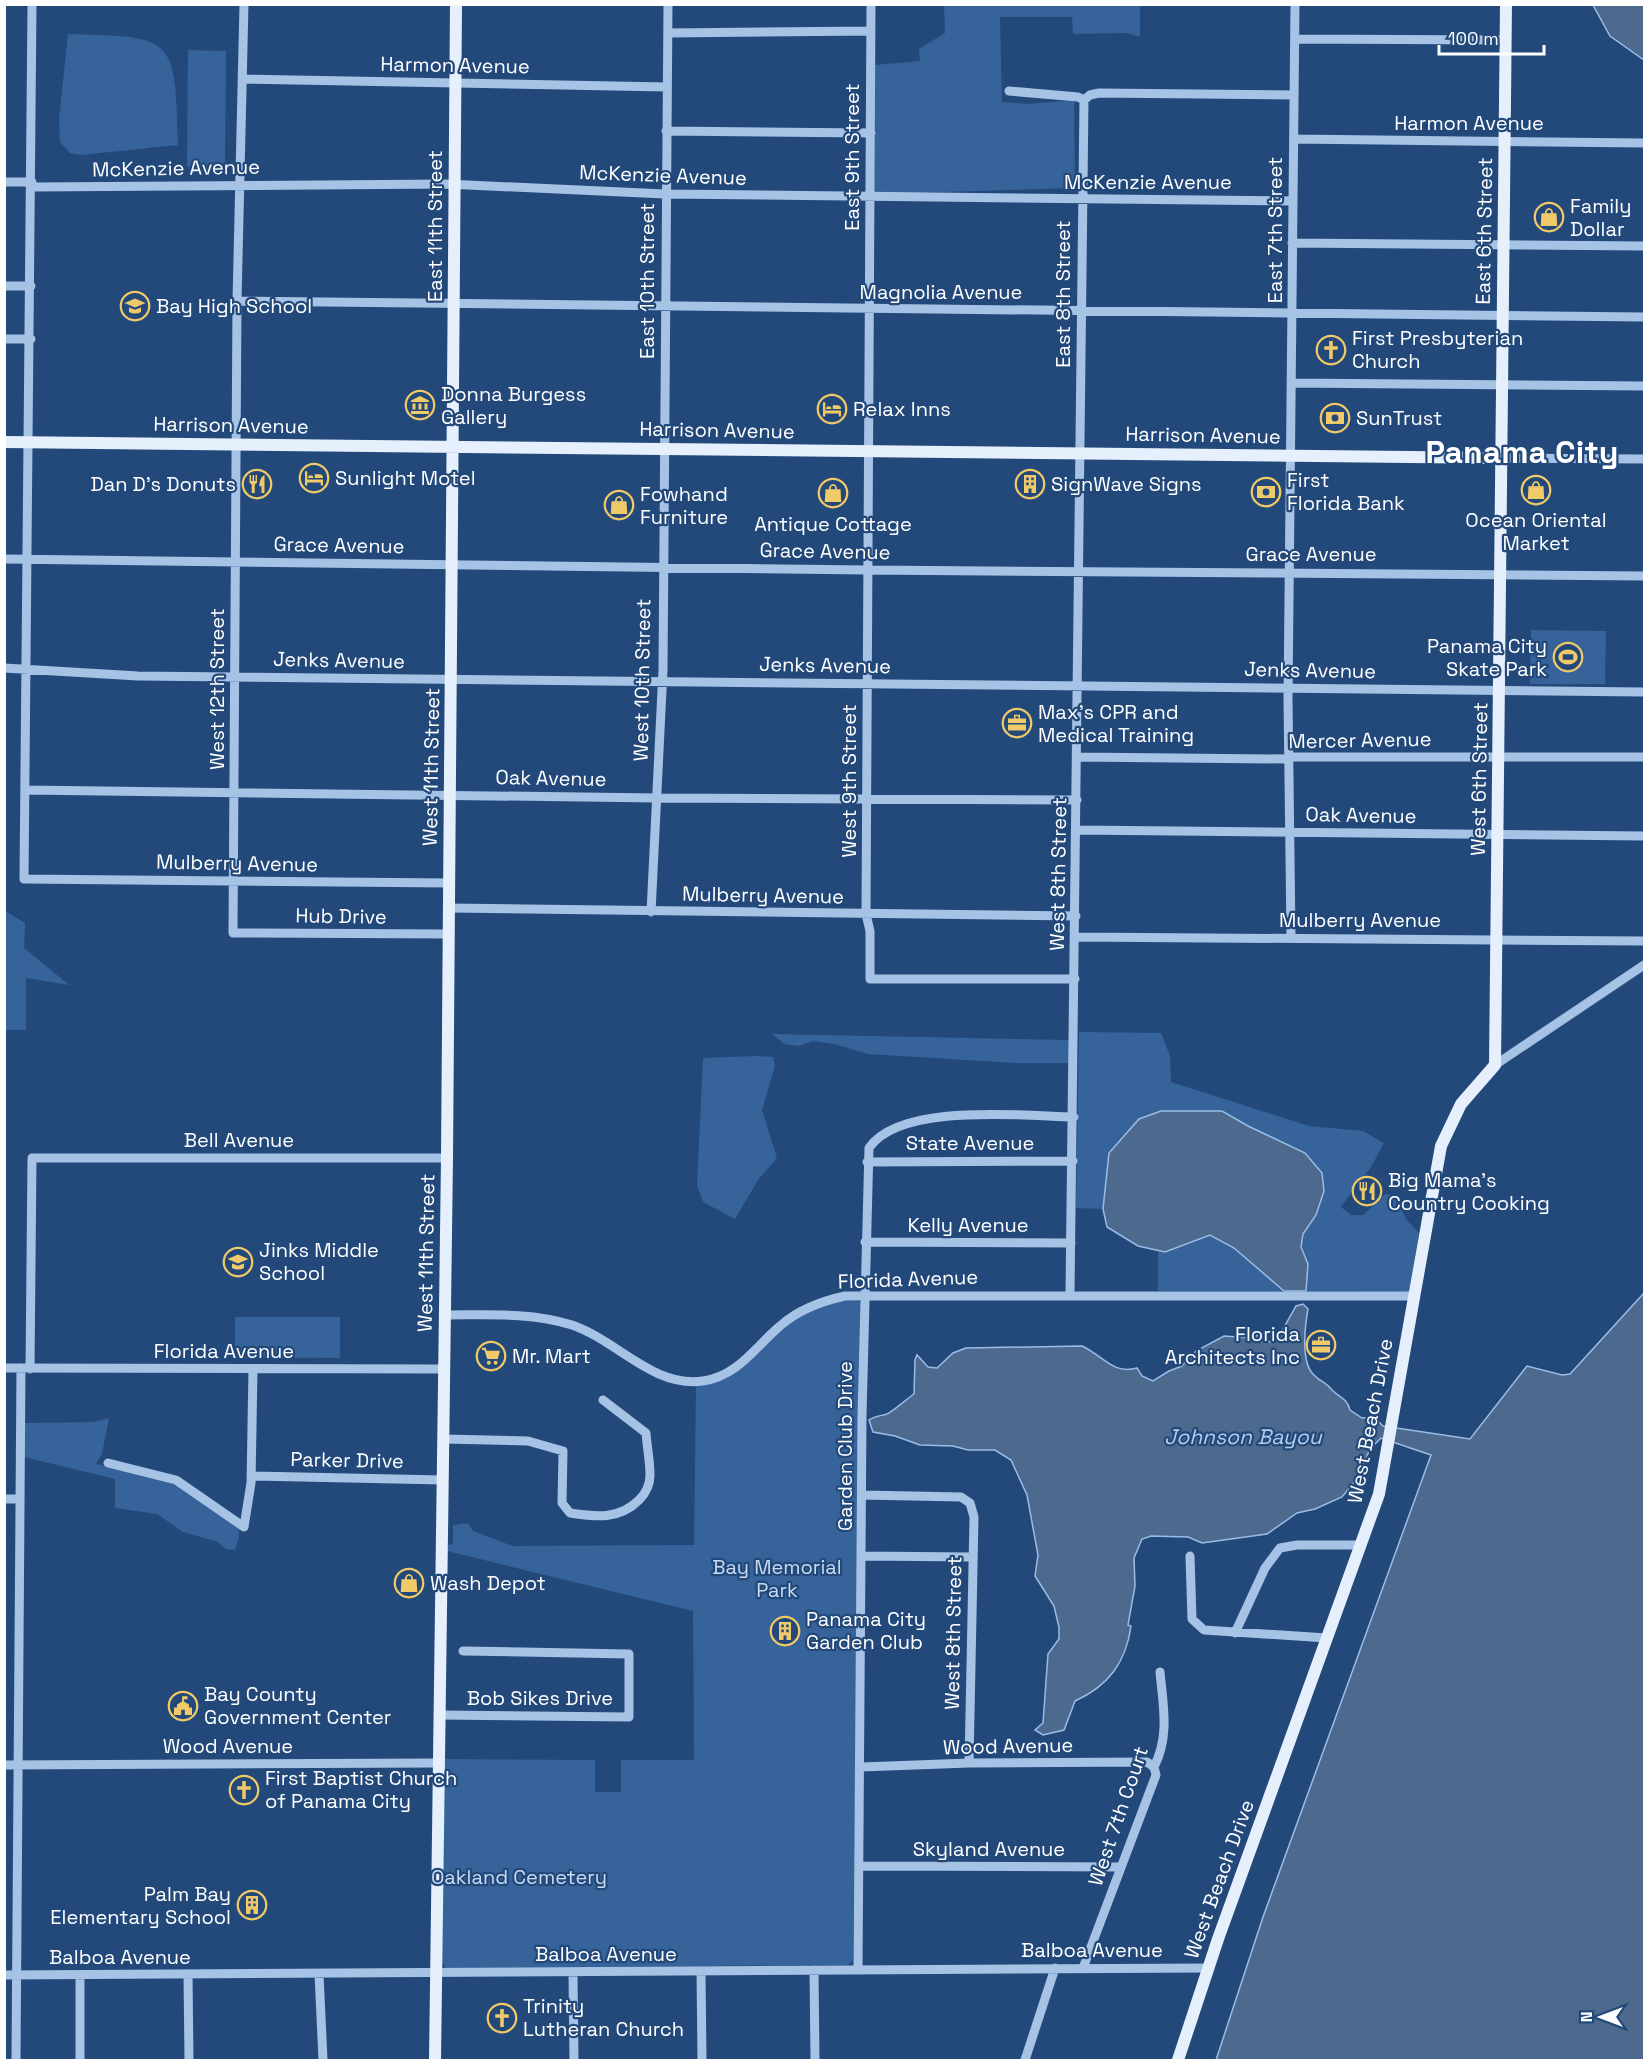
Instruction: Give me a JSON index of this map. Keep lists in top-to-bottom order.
{
  "streets": {
    "main road": [
      "East 11th Street",
      "East 6th Street",
      "Harrison Avenue",
      "West 11th Street",
      "West 6th Street",
      "West Beach Drive"
    ],
    "street": [
      "Harmon Avenue",
      "East 9th Street",
      "McKenzie Avenue",
      "East 7th Street",
      "East 10th Street",
      "Magnolia Avenue",
      "East 8th Street",
      "Grace Avenue",
      "Jenks Avenue",
      "West 10th Street",
      "West 12th Street",
      "Mercer Avenue",
      "Oak Avenue",
      "West 9th Street",
      "Mulberry Avenue",
      "West 8th Street",
      "Hub Drive",
      "Bell Avenue",
      "State Avenue",
      "Kelly Avenue",
      "Florida Avenue",
      "Garden Club Drive",
      "Parker Drive",
      "Bob Sikes Drive",
      "Wood Avenue",
      "West 7th Court",
      "Skyland Avenue",
      "Balboa Avenue"
    ]
  },
  "crossings": [
    ["Harmon Avenue", "East 11th Street"],
    ["Harmon Avenue", "East 7th Street"],
    ["Harmon Avenue", "East 6th Street"],
    ["Harmon Avenue", "East 10th Street"],
    ["Harmon Avenue", "West 12th Street"],
    ["East 9th Street", "McKenzie Avenue"],
    ["East 9th Street", "Magnolia Avenue"],
    ["East 9th Street", "Harrison Avenue"],
    ["East 9th Street", "West 9th Street"],
    ["McKenzie Avenue", "East 11th Street"],
    ["McKenzie Avenue", "East 7th Street"],
    ["McKenzie Avenue", "East 10th Street"],
    ["McKenzie Avenue", "East 8th Street"],
    ["McKenzie Avenue", "West 12th Street"],
    ["East 11th Street", "Magnolia Avenue"],
    ["East 11th Street", "Harrison Avenue"],
    ["East 11th Street", "West 11th Street"],
    ["East 7th Street", "Magnolia Avenue"],
    ["East 7th Street", "Harrison Avenue"],
    ["East 7th Street", "Grace Avenue"],
    ["East 7th Street", "Jenks Avenue"],
    ["East 7th Street", "Mercer Avenue"],
    ["East 7th Street", "Oak Avenue"],
    ["East 7th Street", "Mulberry Avenue"],
    ["East 6th Street", "Magnolia Avenue"],
    ["East 6th Street", "Harrison Avenue"],
    ["East 6th Street", "West 6th Street"],
    ["East 10th Street", "Magnolia Avenue"],
    ["East 10th Street", "Harrison Avenue"],
    ["East 10th Street", "West 10th Street"],
    ["Magnolia Avenue", "East 8th Street"],
    ["Magnolia Avenue", "West 12th Street"],
    ["East 8th Street", "Harrison Avenue"],
    ["East 8th Street", "West 8th Street"],
    ["Harrison Avenue", "West 10th Street"],
    ["Harrison Avenue", "West 12th Street"],
    ["Harrison Avenue", "West 11th Street"],
    ["Harrison Avenue", "West 6th Street"],
    ["Harrison Avenue", "West 9th Street"],
    ["Harrison Avenue", "West 8th Street"],
    ["Grace Avenue", "West 10th Street"],
    ["Grace Avenue", "West 12th Street"],
    ["Grace Avenue", "West 11th Street"],
    ["Grace Avenue", "West 6th Street"],
    ["Grace Avenue", "West 9th Street"],
    ["Grace Avenue", "West 8th Street"],
    ["Jenks Avenue", "West 10th Street"],
    ["Jenks Avenue", "West 12th Street"],
    ["Jenks Avenue", "West 11th Street"],
    ["Jenks Avenue", "West 6th Street"],
    ["Jenks Avenue", "West 9th Street"],
    ["Jenks Avenue", "West 8th Street"],
    ["West 10th Street", "Oak Avenue"],
    ["West 10th Street", "Mulberry Avenue"],
    ["West 12th Street", "Oak Avenue"],
    ["West 12th Street", "Mulberry Avenue"],
    ["West 12th Street", "Hub Drive"],
    ["Mercer Avenue", "West 6th Street"],
    ["Mercer Avenue", "West 8th Street"],
    ["West 11th Street", "Oak Avenue"],
    ["West 11th Street", "Mulberry Avenue"],
    ["West 11th Street", "Hub Drive"],
    ["West 11th Street", "Bell Avenue"],
    ["West 11th Street", "Florida Avenue"],
    ["West 11th Street", "Parker Drive"],
    ["West 11th Street", "Bob Sikes Drive"],
    ["West 11th Street", "Wood Avenue"],
    ["West 11th Street", "Balboa Avenue"],
    ["Oak Avenue", "West 6th Street"],
    ["Oak Avenue", "West 9th Street"],
    ["Oak Avenue", "Mulberry Avenue"],
    ["Oak Avenue", "West 8th Street"],
    ["West 6th Street", "Mulberry Avenue"],
    ["West 6th Street", "West Beach Drive"],
    ["West 9th Street", "Mulberry Avenue"],
    ["West 9th Street", "West 8th Street"],
    ["Mulberry Avenue", "West 8th Street"],
    ["West 8th Street", "State Avenue"],
    ["West 8th Street", "Kelly Avenue"],
    ["West 8th Street", "Florida Avenue"],
    ["West 8th Street", "Garden Club Drive"],
    ["West 8th Street", "Wood Avenue"],
    ["Bell Avenue", "Florida Avenue"],
    ["State Avenue", "Garden Club Drive"],
    ["Kelly Avenue", "Garden Club Drive"],
    ["Florida Avenue", "West Beach Drive"],
    ["Florida Avenue", "Garden Club Drive"],
    ["West Beach Drive", "Balboa Avenue"],
    ["Garden Club Drive", "Wood Avenue"],
    ["Garden Club Drive", "Skyland Avenue"],
    ["Garden Club Drive", "Balboa Avenue"],
    ["Wood Avenue", "West 7th Court"],
    ["West 7th Court", "Skyland Avenue"],
    ["West 7th Court", "Balboa Avenue"]
  ],
  "districts": ["Panama City"],
  "water": ["Johnson Bayou"],
  "parks": ["Bay Memorial Park", "Oakland Cemetery"],
  "places": {
    "shop": [
      "Family Dollar",
      "Ocean Oriental Market",
      "Antique Cottage",
      "Fowhand Furniture",
      "Wash Depot"
    ],
    "school or university": ["Bay High School", "Jinks Middle School"],
    "church": ["First Presbyterian Church", "First Baptist Church of Panama City", "Trinity Lutheran Church"],
    "museum": ["Donna Burgess Gallery"],
    "hotel": ["Relax Inns", "Sunlight Motel"],
    "bank": ["SunTrust", "First Florida Bank"],
    "restaurant": ["Dan D's Donuts", "Big Mama's Country Cooking"],
    "building": ["SignWave Signs", "Panama City Garden Club", "Palm Bay Elementary School"],
    "sports": ["Panama City Skate Park"],
    "office": ["Max's CPR and Medical Training", "Florida Architects Inc"],
    "supermarket": ["Mr. Mart"],
    "public building": ["Bay County Government Center"]
  },
  "scale_bar": "100 m",
  "north": "left"
}
